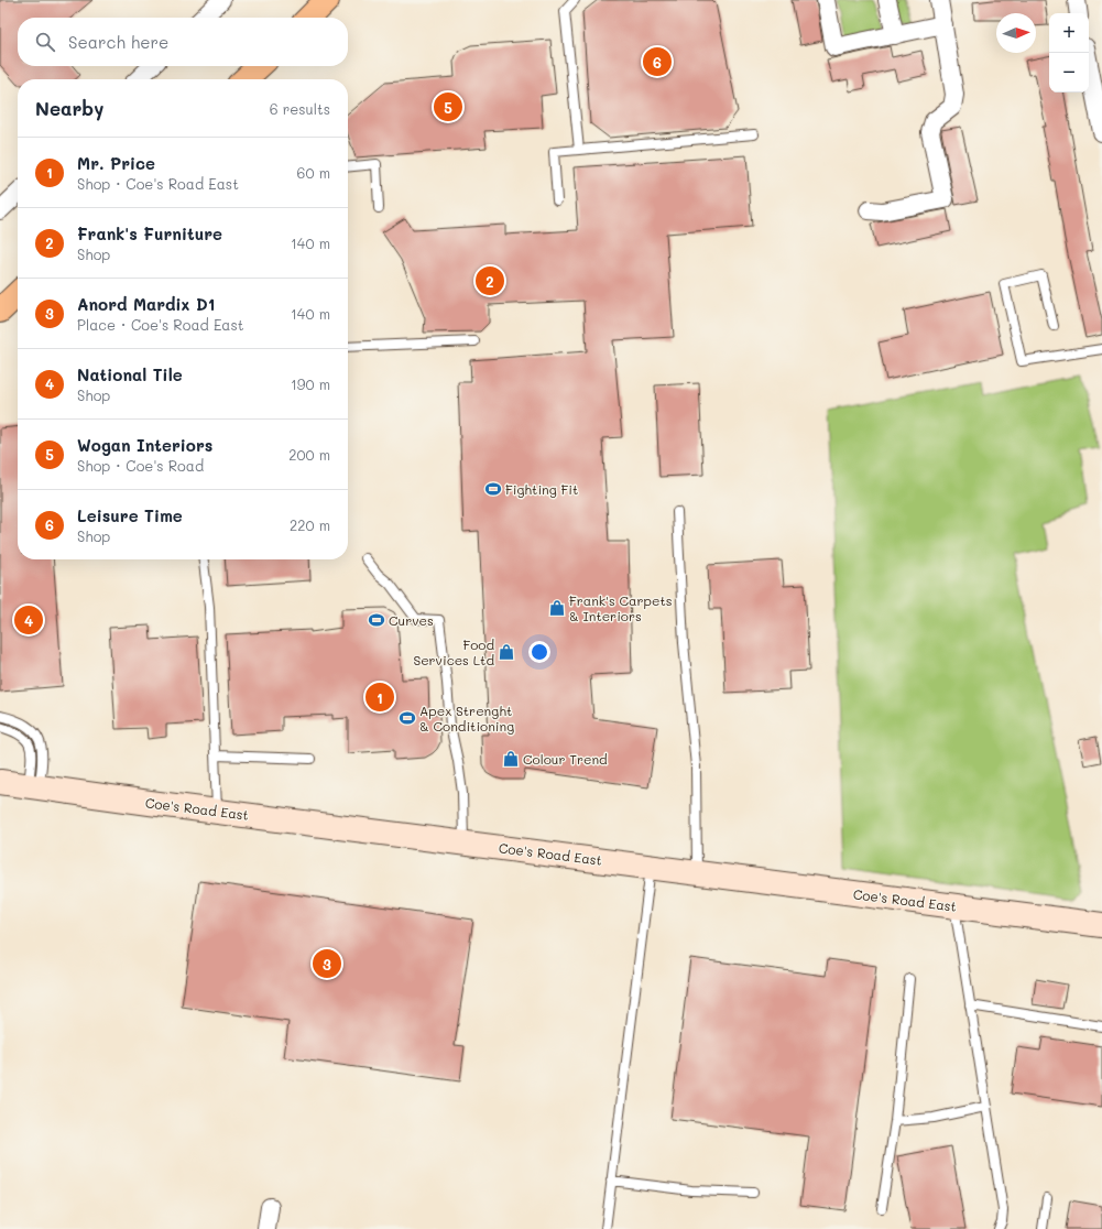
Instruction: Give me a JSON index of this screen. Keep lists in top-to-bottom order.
{
  "streets": {
    "street": ["Coe's Road East"]
  },
  "places": {
    "sports": ["Fighting Fit", "Curves", "Apex Strenght & Conditioning"],
    "shop": ["Frank's Carpets & Interiors", "Food Services Ltd", "Colour Trend"]
  },
  "north": "right",
  "page": {
    "map_buttons": ["+", "−"],
    "search": "Search here",
    "pins": [
      "6",
      "5",
      "2",
      "4",
      "1",
      "3"
    ],
    "heading": ["Nearby", "6 results"],
    "list": [
      {
        "mark": "1",
        "name": "Mr. Price",
        "note": "Shop · Coe's Road East",
        "value": "60 m"
      },
      {
        "mark": "2",
        "name": "Frank's Furniture",
        "note": "Shop",
        "value": "140 m"
      },
      {
        "mark": "3",
        "name": "Anord Mardix D1",
        "note": "Place · Coe's Road East",
        "value": "140 m"
      },
      {
        "mark": "4",
        "name": "National Tile",
        "note": "Shop",
        "value": "190 m"
      },
      {
        "mark": "5",
        "name": "Wogan Interiors",
        "note": "Shop · Coe's Road",
        "value": "200 m"
      },
      {
        "mark": "6",
        "name": "Leisure Time",
        "note": "Shop",
        "value": "220 m"
      }
    ]
  }
}
